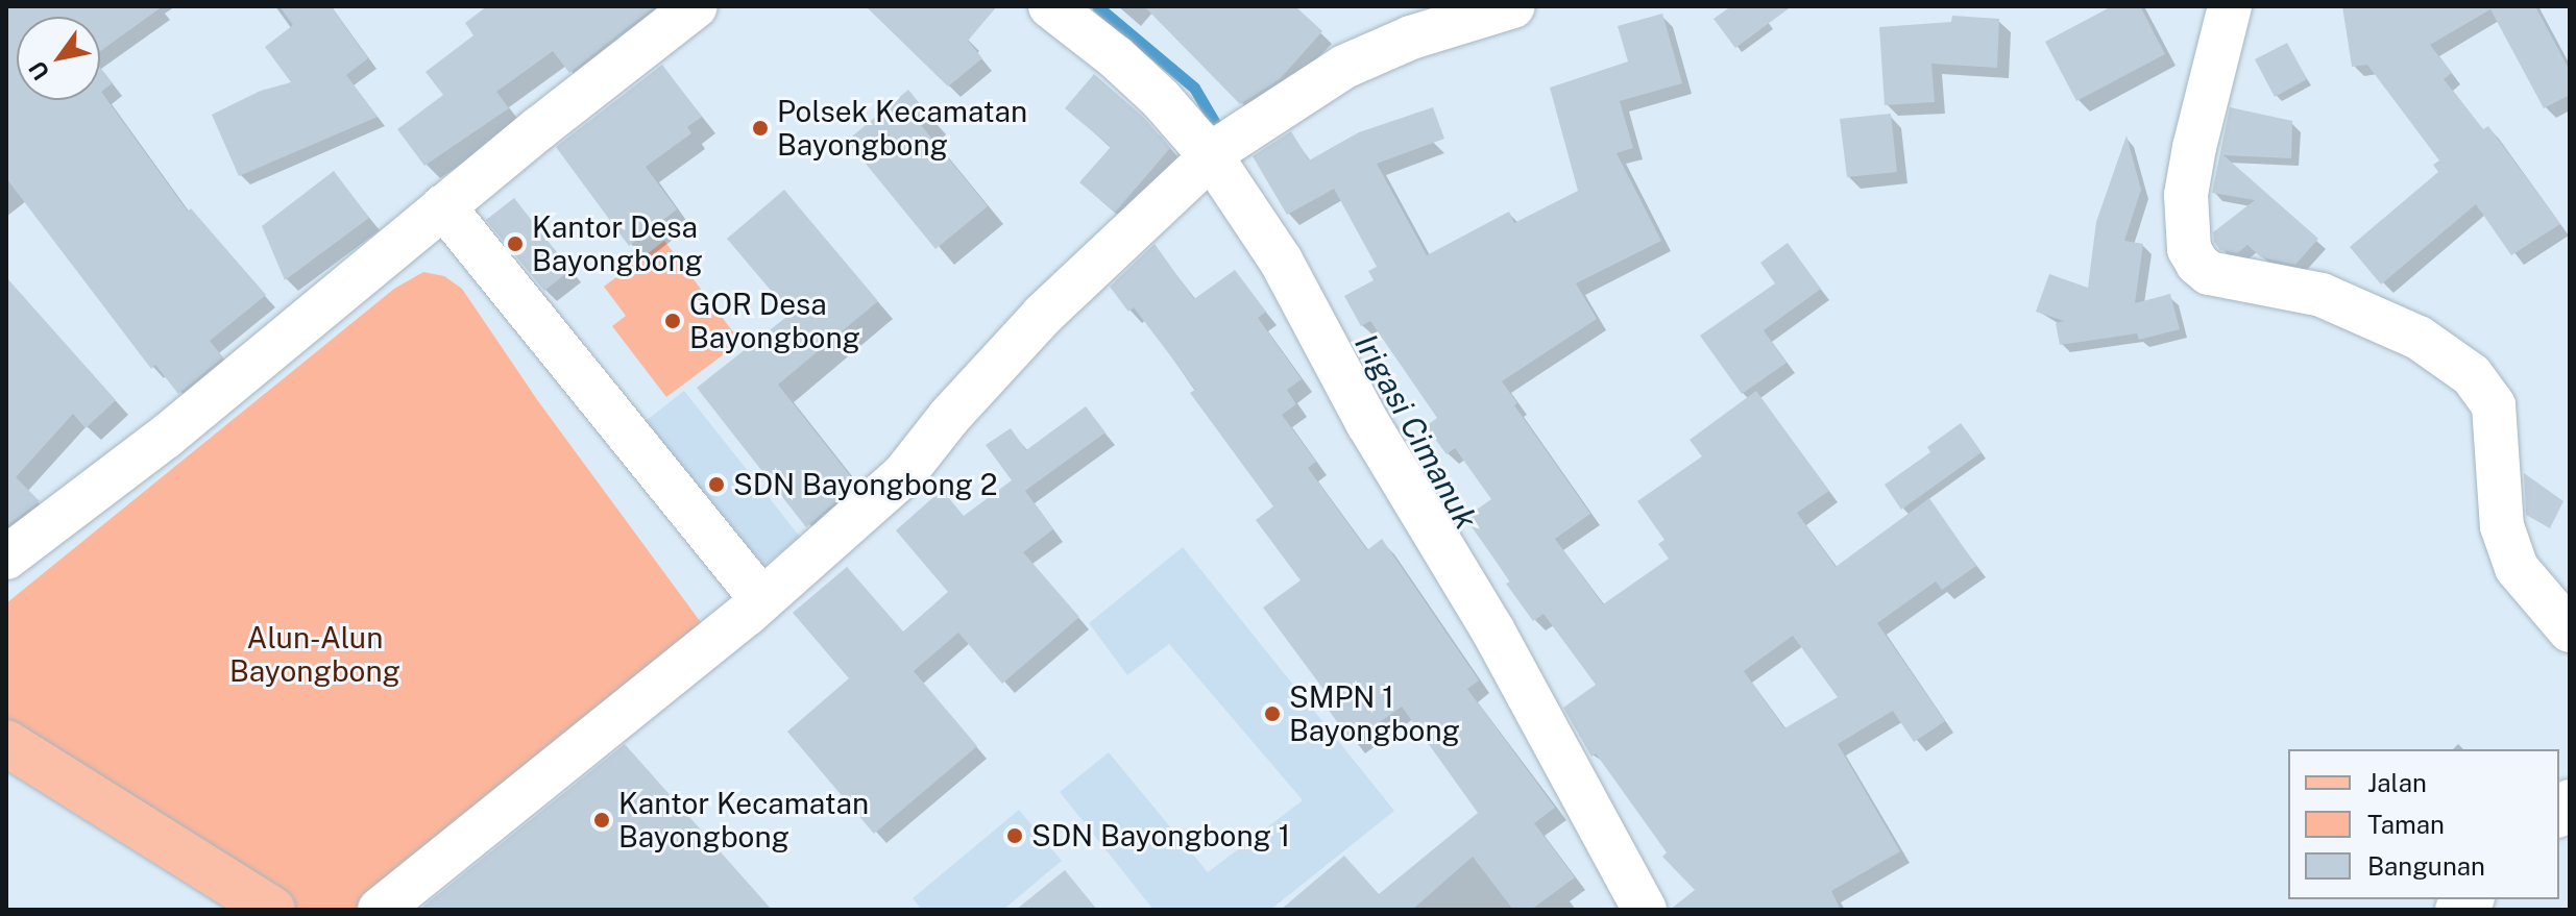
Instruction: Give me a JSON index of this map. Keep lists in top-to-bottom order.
{
  "water": ["Irigasi Cimanuk"],
  "parks": ["Alun-Alun Bayongbong"],
  "places": [
    "Polsek Kecamatan Bayongbong",
    "Kantor Desa Bayongbong",
    "GOR Desa Bayongbong",
    "SDN Bayongbong 2",
    "SMPN 1 Bayongbong",
    "Kantor Kecamatan Bayongbong",
    "SDN Bayongbong 1"
  ],
  "legend": ["Jalan", "Taman", "Bangunan"],
  "north": "bottom left"
}
